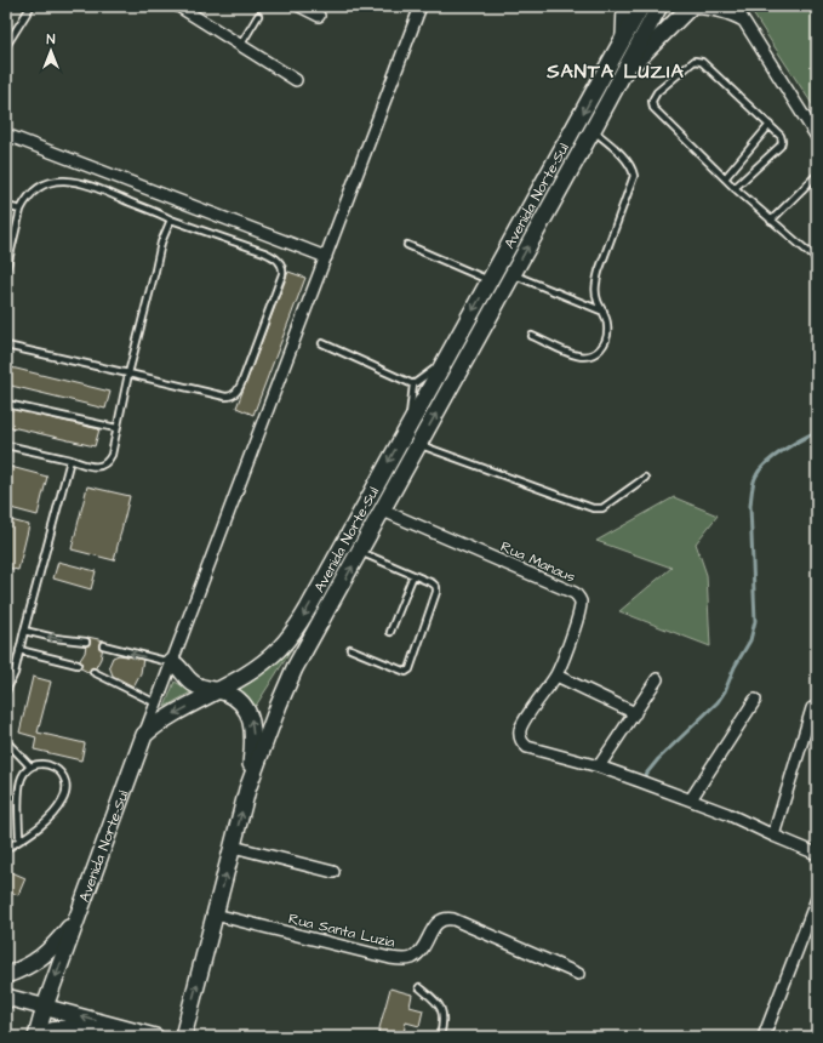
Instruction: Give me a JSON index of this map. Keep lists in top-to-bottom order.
{
  "streets": {
    "main road": ["Avenida Norte-Sul"],
    "street": ["Rua Manaus", "Rua Santa Luzia"]
  },
  "crossings": [
    ["Avenida Norte-Sul", "Rua Manaus"],
    ["Avenida Norte-Sul", "Rua Santa Luzia"]
  ],
  "districts": ["SANTA LUZIA"],
  "north": "top"
}
